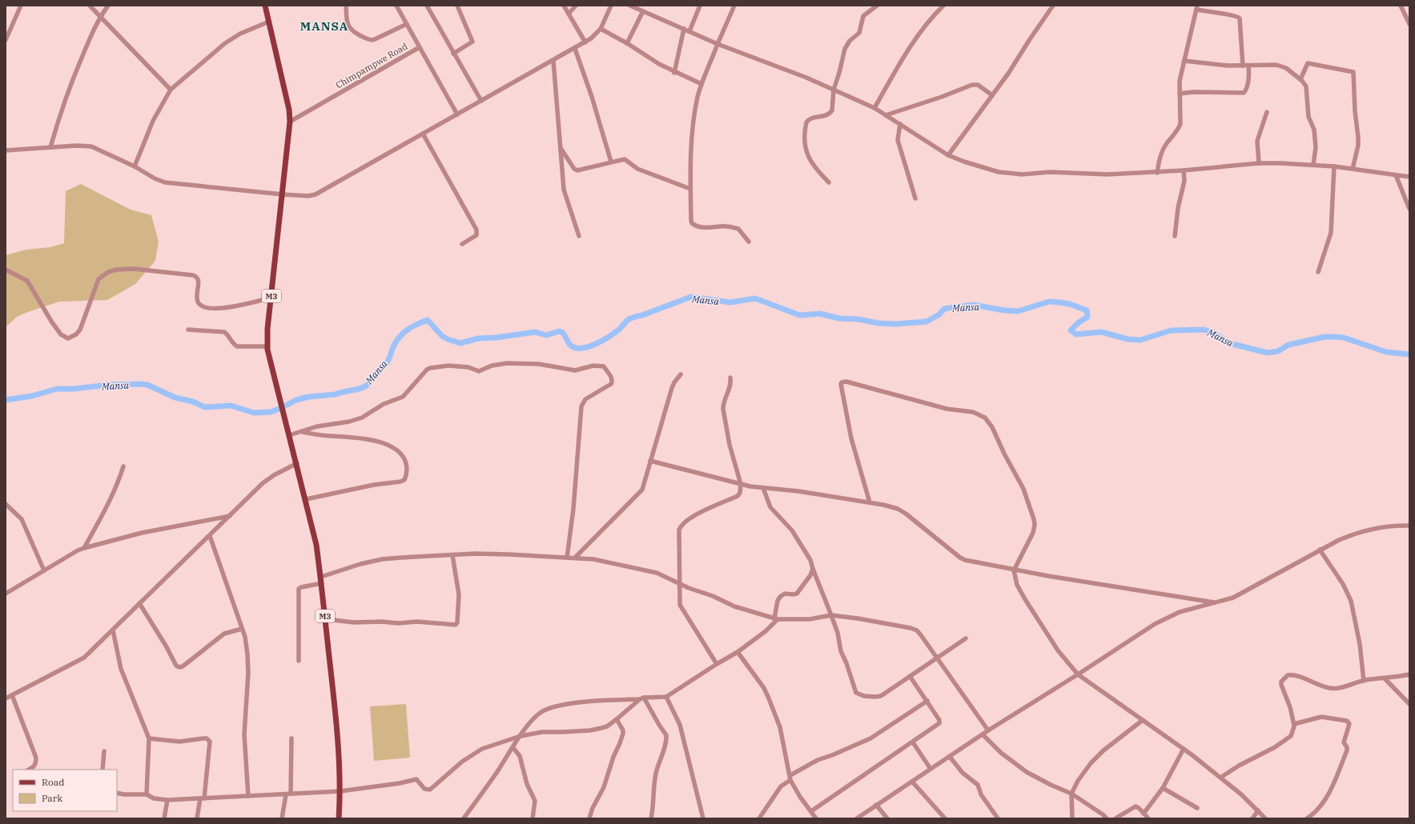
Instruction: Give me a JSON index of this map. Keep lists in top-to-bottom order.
{
  "streets": {
    "main road": ["M3"],
    "street": ["Chimpampwe Road"]
  },
  "crossings": [
    ["Chimpampwe Road", "M3"]
  ],
  "districts": ["MANSA"],
  "water": ["Mansa"],
  "legend": ["Road", "Park"]
}
